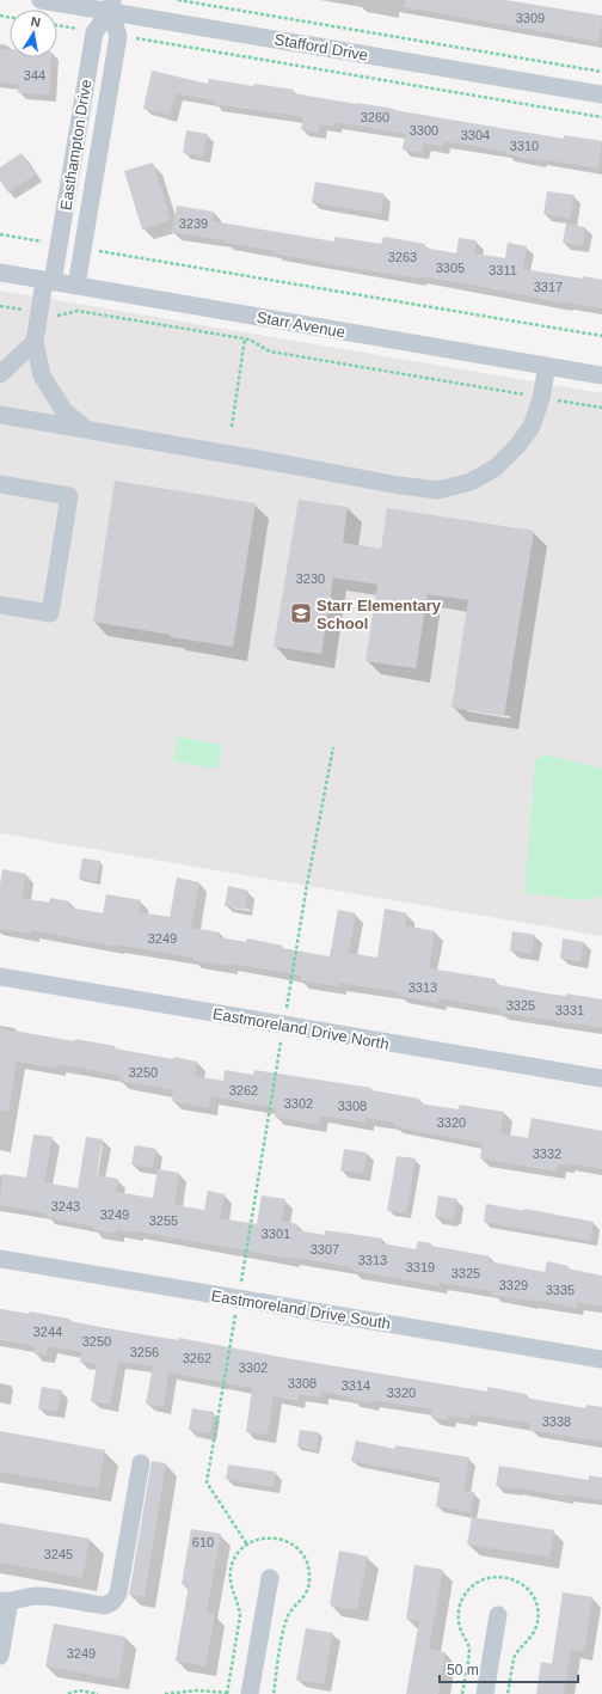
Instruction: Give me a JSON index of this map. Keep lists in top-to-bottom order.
{
  "streets": {
    "street": [
      "Stafford Drive",
      "Easthampton Drive",
      "Starr Avenue",
      "Eastmoreland Drive North",
      "Eastmoreland Drive South"
    ]
  },
  "crossings": [
    ["Stafford Drive", "Easthampton Drive"],
    ["Easthampton Drive", "Starr Avenue"]
  ],
  "places": {
    "school or university": ["Starr Elementary School"]
  },
  "house_numbers": [
    "3309",
    "344",
    "3260",
    "3300",
    "3304",
    "3310",
    "3239",
    "3263",
    "3305",
    "3311",
    "3317",
    "3230",
    "3249",
    "3313",
    "3325",
    "3331",
    "3250",
    "3262",
    "3302",
    "3308",
    "3320",
    "3332",
    "3243",
    "3249",
    "3255",
    "3301",
    "3307",
    "3313",
    "3319",
    "3325",
    "3329",
    "3335",
    "3244",
    "3250",
    "3256",
    "3262",
    "3302",
    "3308",
    "3314",
    "3320",
    "3338",
    "610",
    "3245",
    "3249"
  ],
  "scale_bar": "50 m",
  "north": "top"
}
